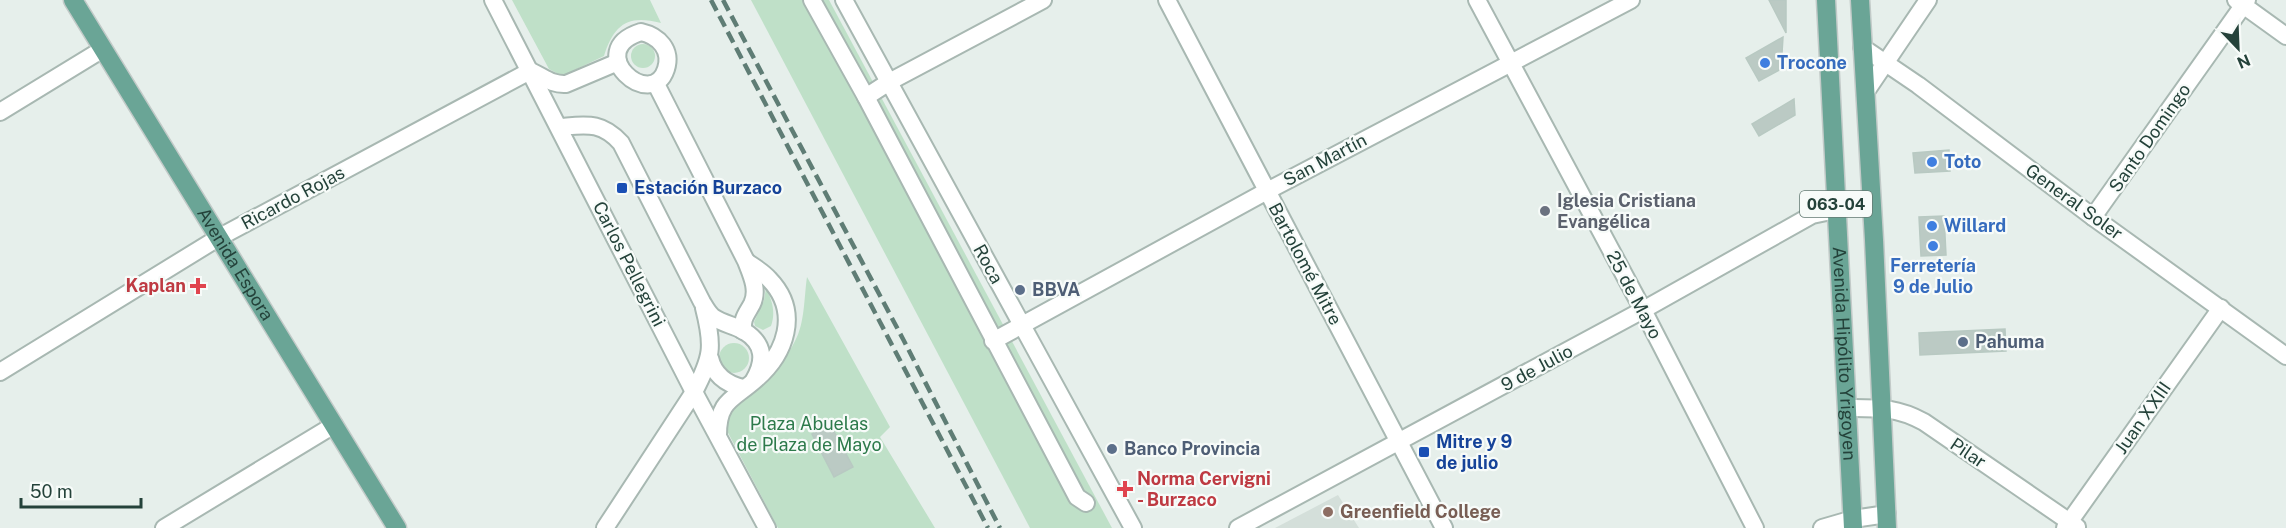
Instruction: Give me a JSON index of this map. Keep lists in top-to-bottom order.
{
  "streets": {
    "main road": ["063-04", "Avenida Espora", "Avenida Hipólito Yrigoyen"],
    "street": [
      "Santo Domingo",
      "San Martín",
      "Ricardo Rojas",
      "General Soler",
      "Carlos Pellegrini",
      "Roca",
      "Bartolomé Mitre",
      "25 de Mayo",
      "9 de Julio",
      "Juan XXIII",
      "Pilar"
    ]
  },
  "crossings": [
    ["Santo Domingo", "General Soler"],
    ["San Martín", "Roca"],
    ["San Martín", "Bartolomé Mitre"],
    ["San Martín", "25 de Mayo"],
    ["Ricardo Rojas", "Avenida Espora"],
    ["Ricardo Rojas", "Carlos Pellegrini"],
    ["General Soler", "Avenida Hipólito Yrigoyen"],
    ["General Soler", "Juan XXIII"],
    ["Bartolomé Mitre", "9 de Julio"],
    ["25 de Mayo", "9 de Julio"],
    ["Avenida Hipólito Yrigoyen", "9 de Julio"],
    ["Avenida Hipólito Yrigoyen", "Pilar"],
    ["Juan XXIII", "Pilar"]
  ],
  "parks": ["Plaza Abuelas de Plaza de Mayo"],
  "places": {
    "other": [
      "Trocone",
      "Toto",
      "Iglesia Cristiana Evangélica",
      "Willard",
      "Ferretería 9 de Julio",
      "BBVA",
      "Pahuma",
      "Banco Provincia",
      "Greenfield College"
    ],
    "transit": ["Estación Burzaco", "Mitre y 9 de julio"],
    "health": ["Kaplan", "Norma Cervigni - Burzaco"]
  },
  "scale_bar": "50 m",
  "north": "bottom right"
}
